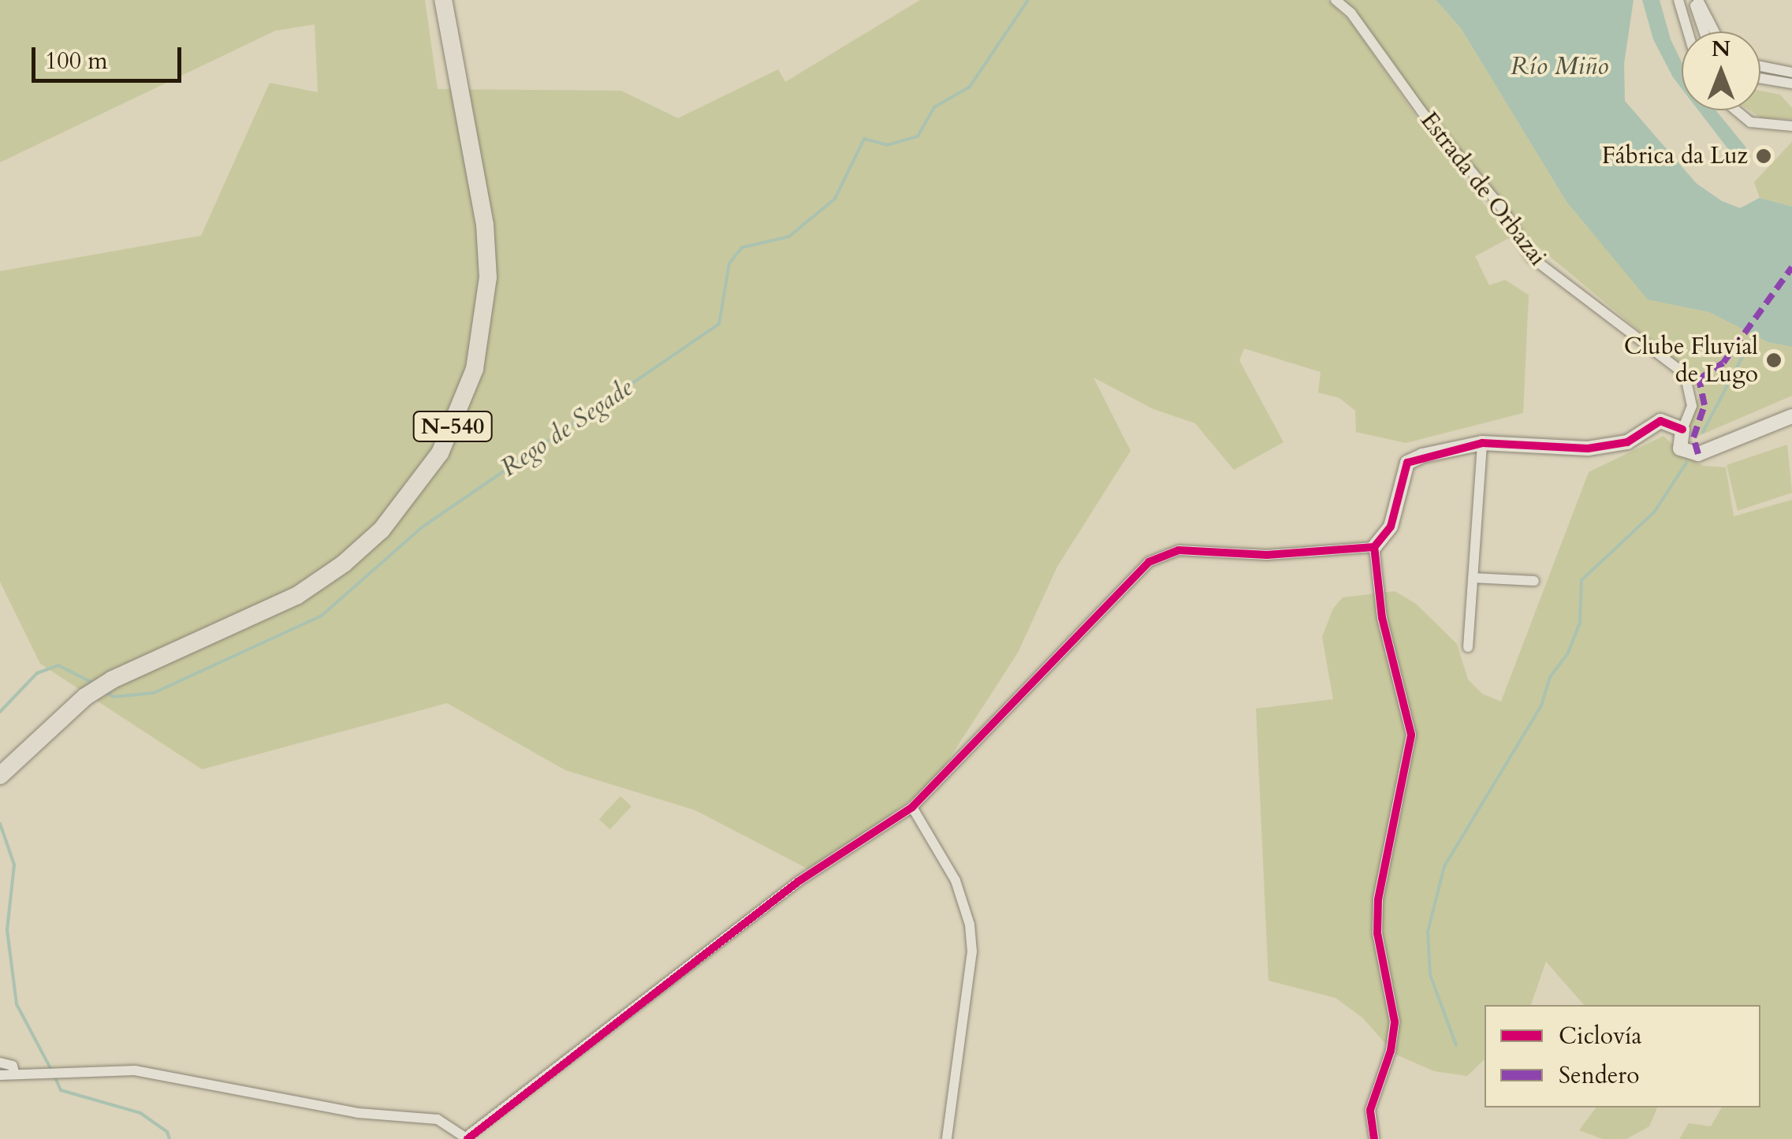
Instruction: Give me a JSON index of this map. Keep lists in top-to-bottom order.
{
  "streets": {
    "highway": ["N-540"],
    "street": ["Estrada de Orbazai"]
  },
  "water": ["Río Miño", "Rego de Segade"],
  "places": ["Fábrica da Luz", "Clube Fluvial de Lugo"],
  "legend": ["Ciclovía", "Sendero"],
  "scale_bar": "100 m",
  "north": "top"
}
